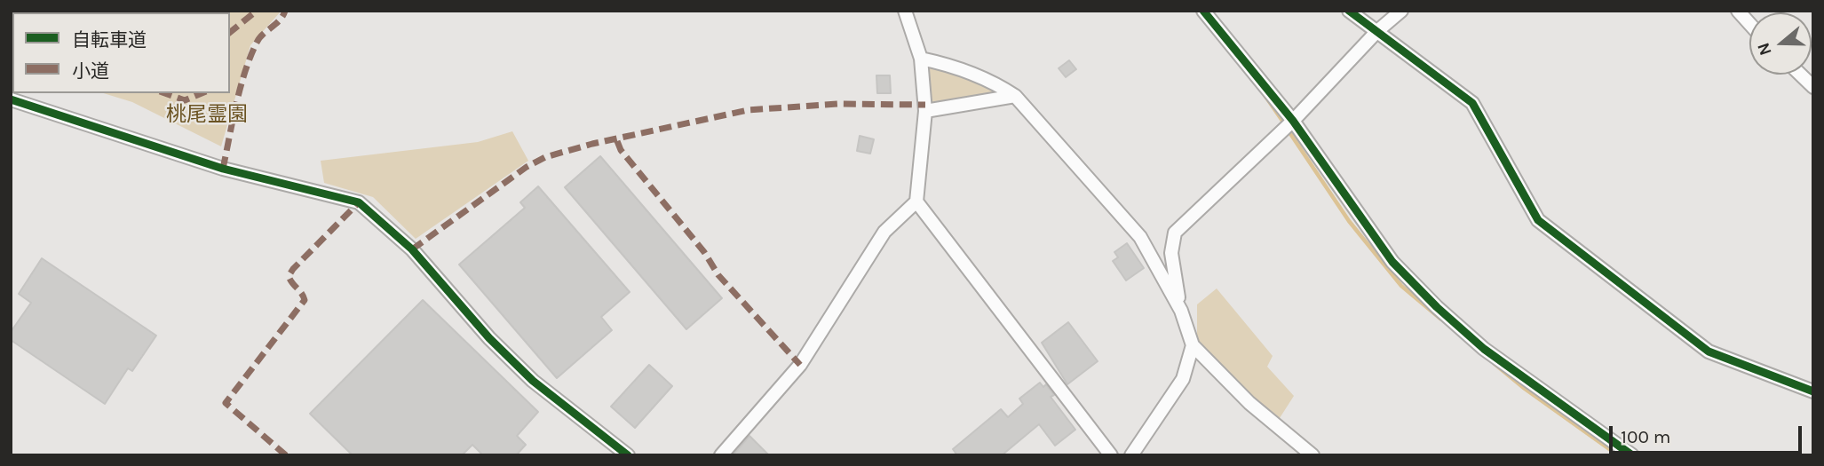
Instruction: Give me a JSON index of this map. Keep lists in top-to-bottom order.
{
  "parks": ["桃尾霊園"],
  "legend": ["自転車道", "小道"],
  "scale_bar": "100 m",
  "north": "left"
}
